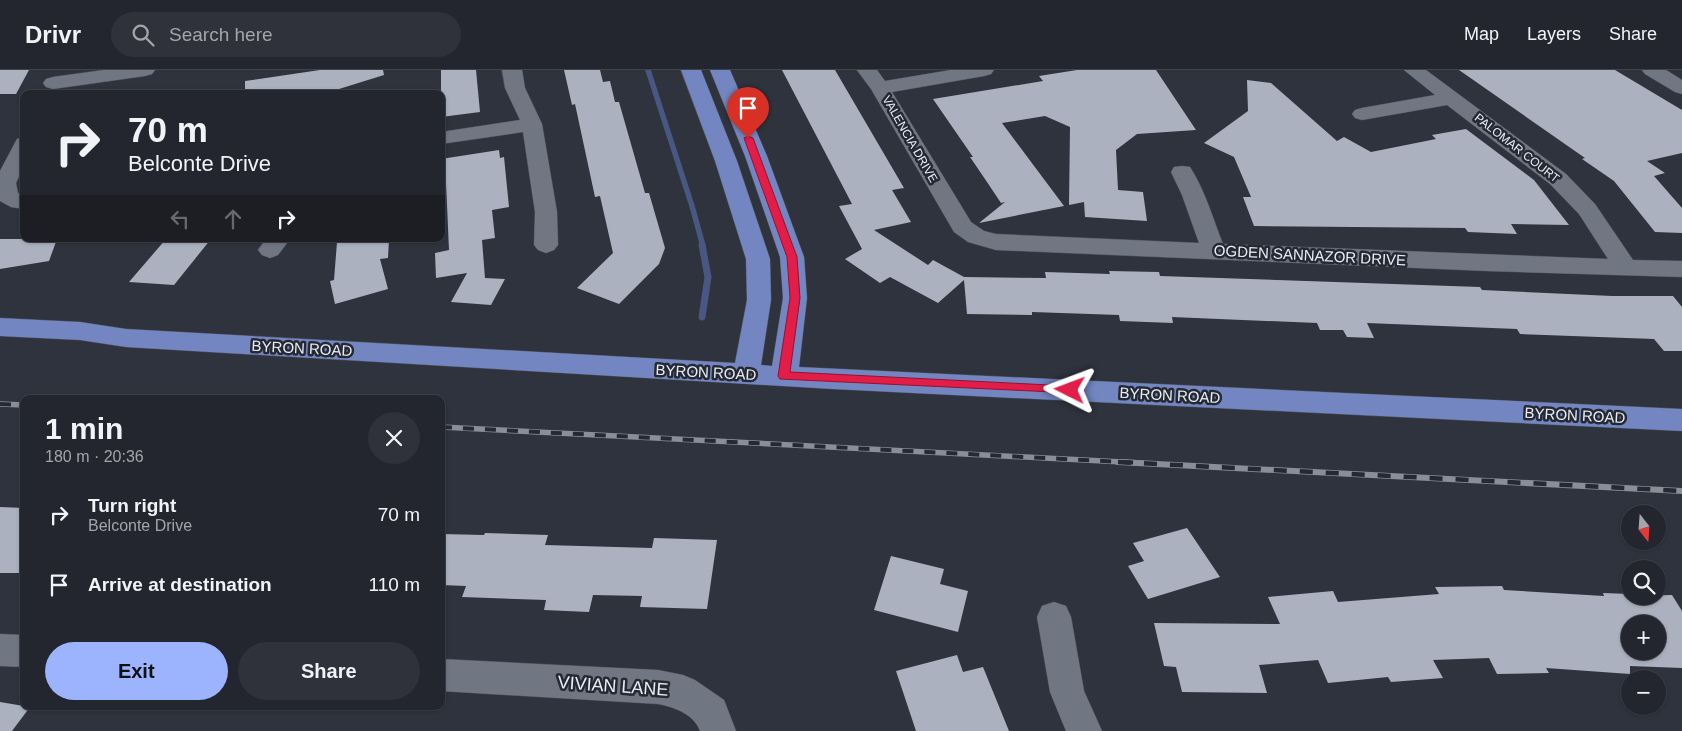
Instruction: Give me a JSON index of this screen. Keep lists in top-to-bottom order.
{
  "streets": {
    "main road": ["BYRON ROAD"],
    "street": [
      "VALENCIA DRIVE",
      "PALOMAR COURT",
      "OGDEN SANNAZOR DRIVE",
      "VIVIAN LANE"
    ]
  },
  "crossings": [
    ["VALENCIA DRIVE", "OGDEN SANNAZOR DRIVE"],
    ["PALOMAR COURT", "OGDEN SANNAZOR DRIVE"]
  ],
  "north": "bottom",
  "page": {
    "header": "Drivr",
    "search": "Search here",
    "nav": ["Map", "Layers", "Share"],
    "turn": ["70 m", "Belconte Drive"],
    "heading": ["1 min", "180 m · 20:36"],
    "list": [
      {
        "name": "Turn right",
        "note": "Belconte Drive",
        "value": "70 m"
      },
      {
        "name": "Arrive at destination",
        "value": "110 m"
      }
    ],
    "map_buttons": ["+", "−"],
    "buttons": ["Exit", "Share"]
  }
}
